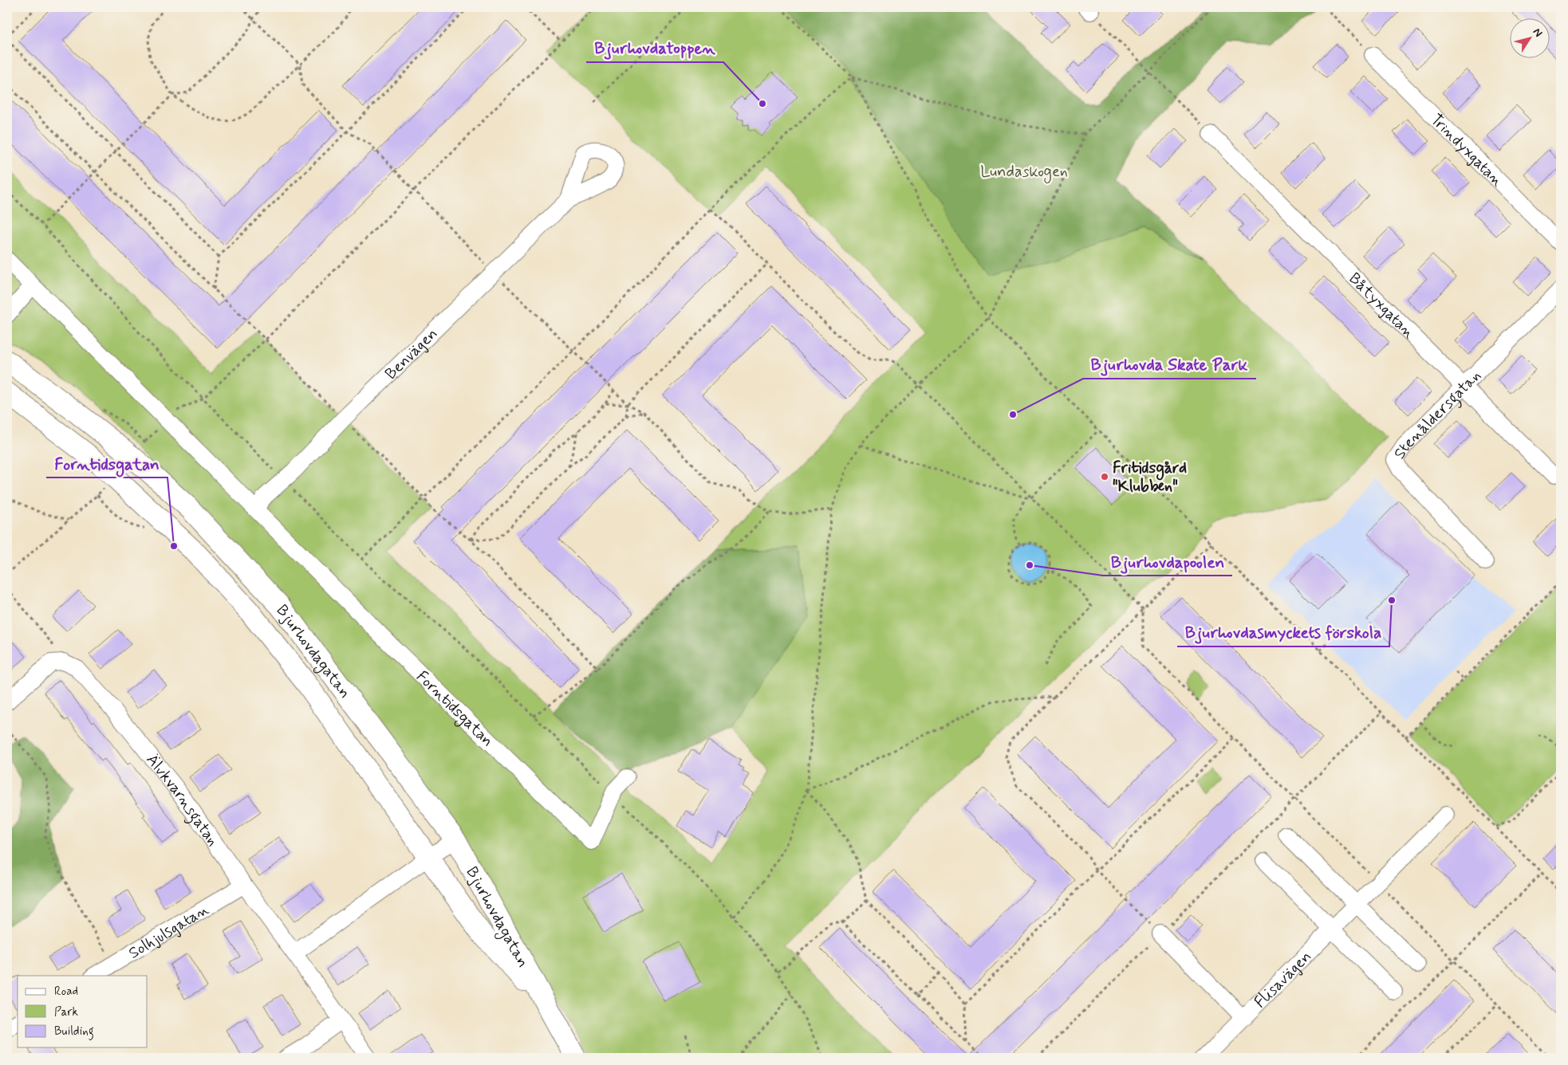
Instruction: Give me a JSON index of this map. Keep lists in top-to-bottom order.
{
  "streets": {
    "main road": ["Bjurhovdagatan"],
    "street": [
      "Trindyxgatan",
      "Båtyxgatan",
      "Benvägen",
      "Stenåldersgatan",
      "Forntidsgatan",
      "Älvkvarnsgatan",
      "Solhjulsgatan",
      "Flisavägen"
    ]
  },
  "crossings": [
    ["Båtyxgatan", "Stenåldersgatan"],
    ["Benvägen", "Forntidsgatan"],
    ["Älvkvarnsgatan", "Solhjulsgatan"]
  ],
  "parks": ["Lundaskogen"],
  "places": [
    "Bjurhovdatoppen",
    "Bjurhovda Skate Park",
    "Fritidsgård \"Klubben\"",
    "Forntidsgatan",
    "Bjurhovdapoolen",
    "Bjurhovdasmyckets förskola"
  ],
  "legend": ["Road", "Park", "Building"],
  "north": "top right"
}
